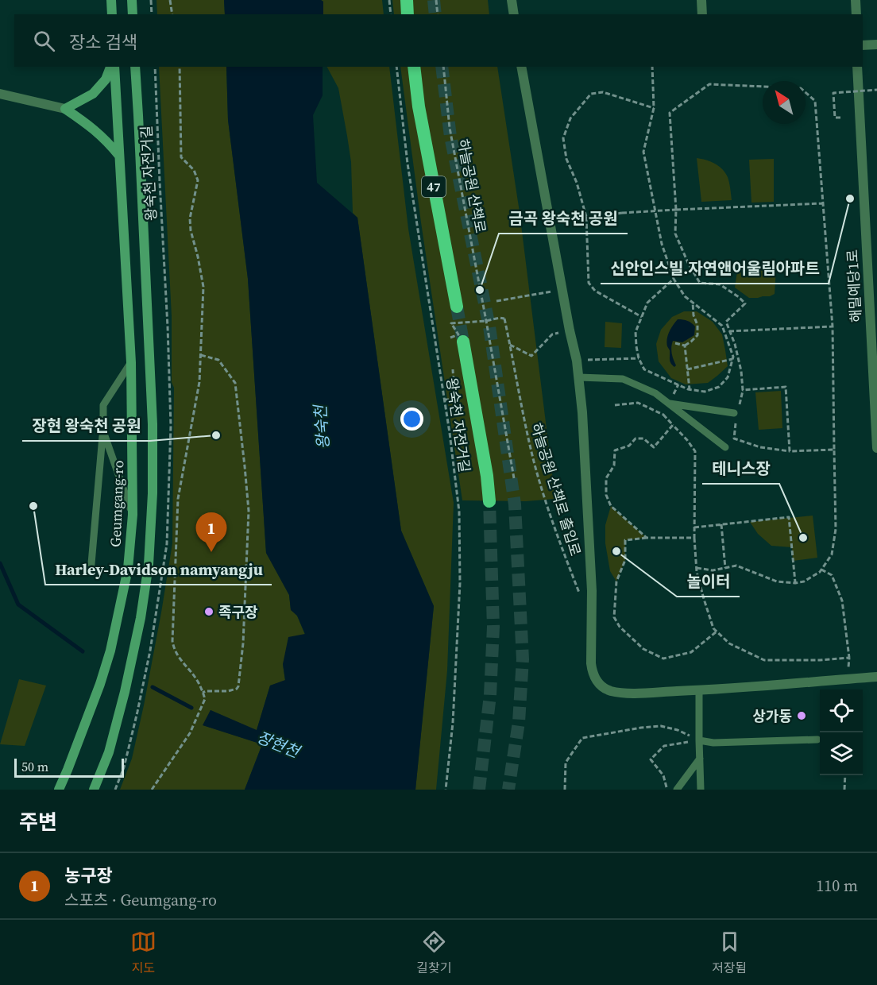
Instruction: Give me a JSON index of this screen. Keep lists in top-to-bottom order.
{
  "streets": {
    "highway": ["47"],
    "main road": ["Geumgang-ro"],
    "street": ["해밀예당1로"],
    "path": ["왕숙천 자전거길", "하늘공원 산책로", "하늘공원 산책로 출입로"]
  },
  "crossings": [
    ["하늘공원 산책로", "하늘공원 산책로 출입로"]
  ],
  "water": ["왕숙천", "장현천"],
  "places": [
    "신안인스빌.자연앤어울림아파트",
    "금곡 왕숙천 공원",
    "장현 왕숙천 공원",
    "Harley-Davidson namyangju",
    "테니스장",
    "놀이터",
    "족구장",
    "상가동"
  ],
  "scale_bar": "50 m",
  "north": "top left",
  "page": {
    "search": "장소 검색",
    "pins": "1",
    "scale": "50 m",
    "heading": "주변",
    "list": [
      {
        "mark": "1",
        "name": "농구장",
        "note": "스포츠 · Geumgang-ro",
        "value": "110 m"
      }
    ],
    "nav": ["지도", "길찾기", "저장됨"]
  }
}
